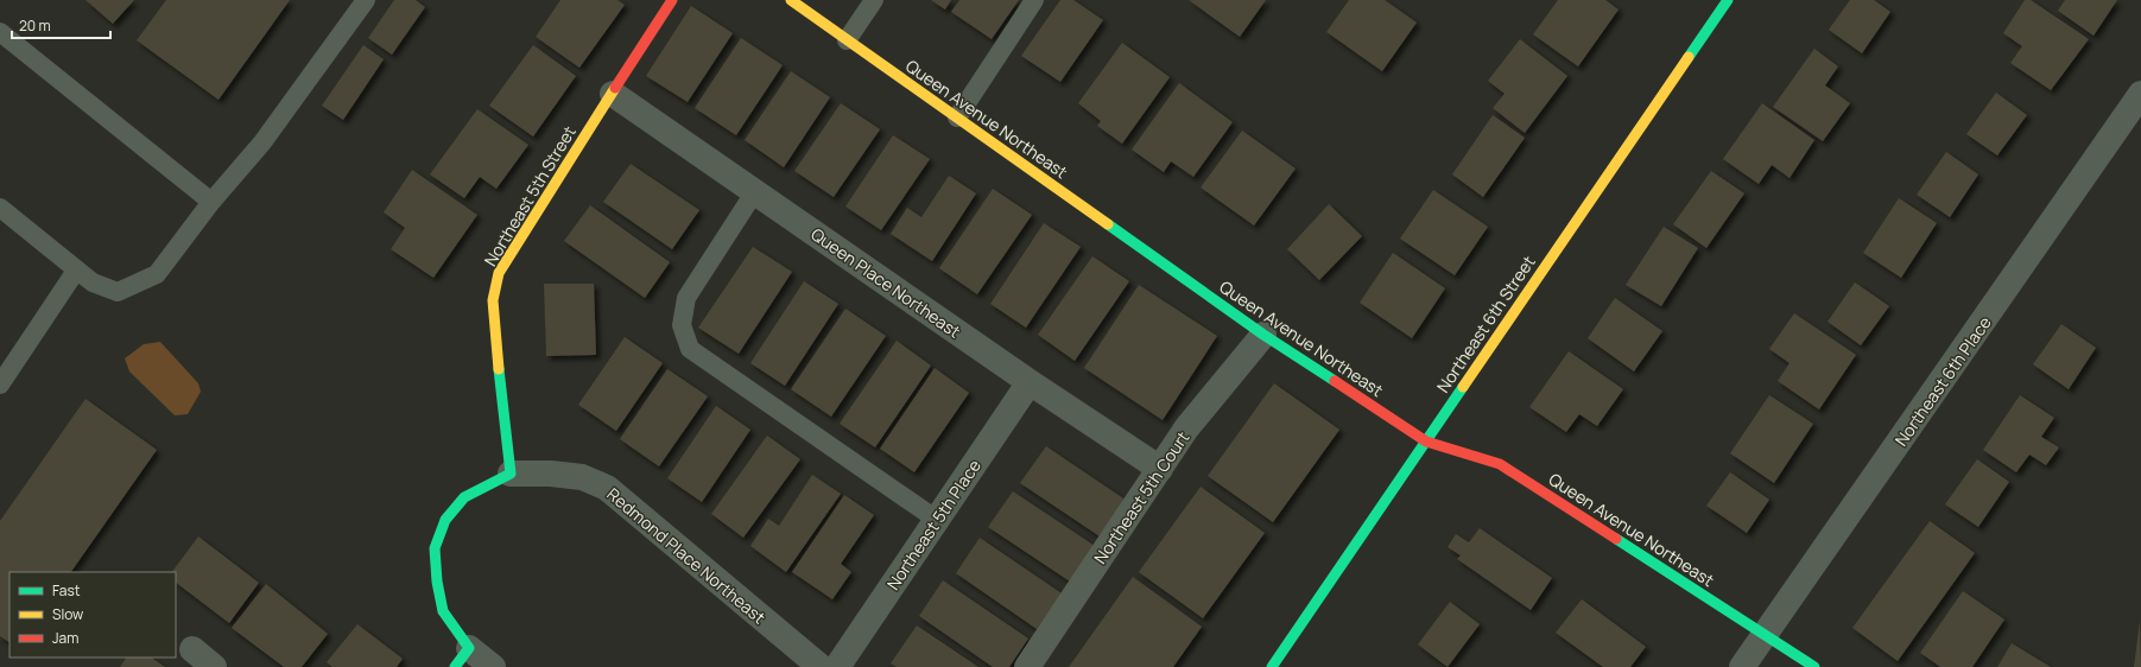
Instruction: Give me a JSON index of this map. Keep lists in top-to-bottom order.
{
  "streets": {
    "street": [
      "Queen Avenue Northeast",
      "Northeast 5th Street",
      "Queen Place Northeast",
      "Northeast 6th Street",
      "Northeast 6th Place",
      "Northeast 5th Court",
      "Northeast 5th Place",
      "Redmond Place Northeast"
    ]
  },
  "crossings": [
    ["Queen Avenue Northeast", "Northeast 6th Street"],
    ["Queen Avenue Northeast", "Northeast 6th Place"],
    ["Queen Avenue Northeast", "Northeast 5th Court"],
    ["Northeast 5th Street", "Queen Place Northeast"],
    ["Northeast 5th Street", "Redmond Place Northeast"],
    ["Queen Place Northeast", "Northeast 5th Court"],
    ["Queen Place Northeast", "Northeast 5th Place"]
  ],
  "legend": ["Fast", "Slow", "Jam"],
  "scale_bar": "20 m"
}
